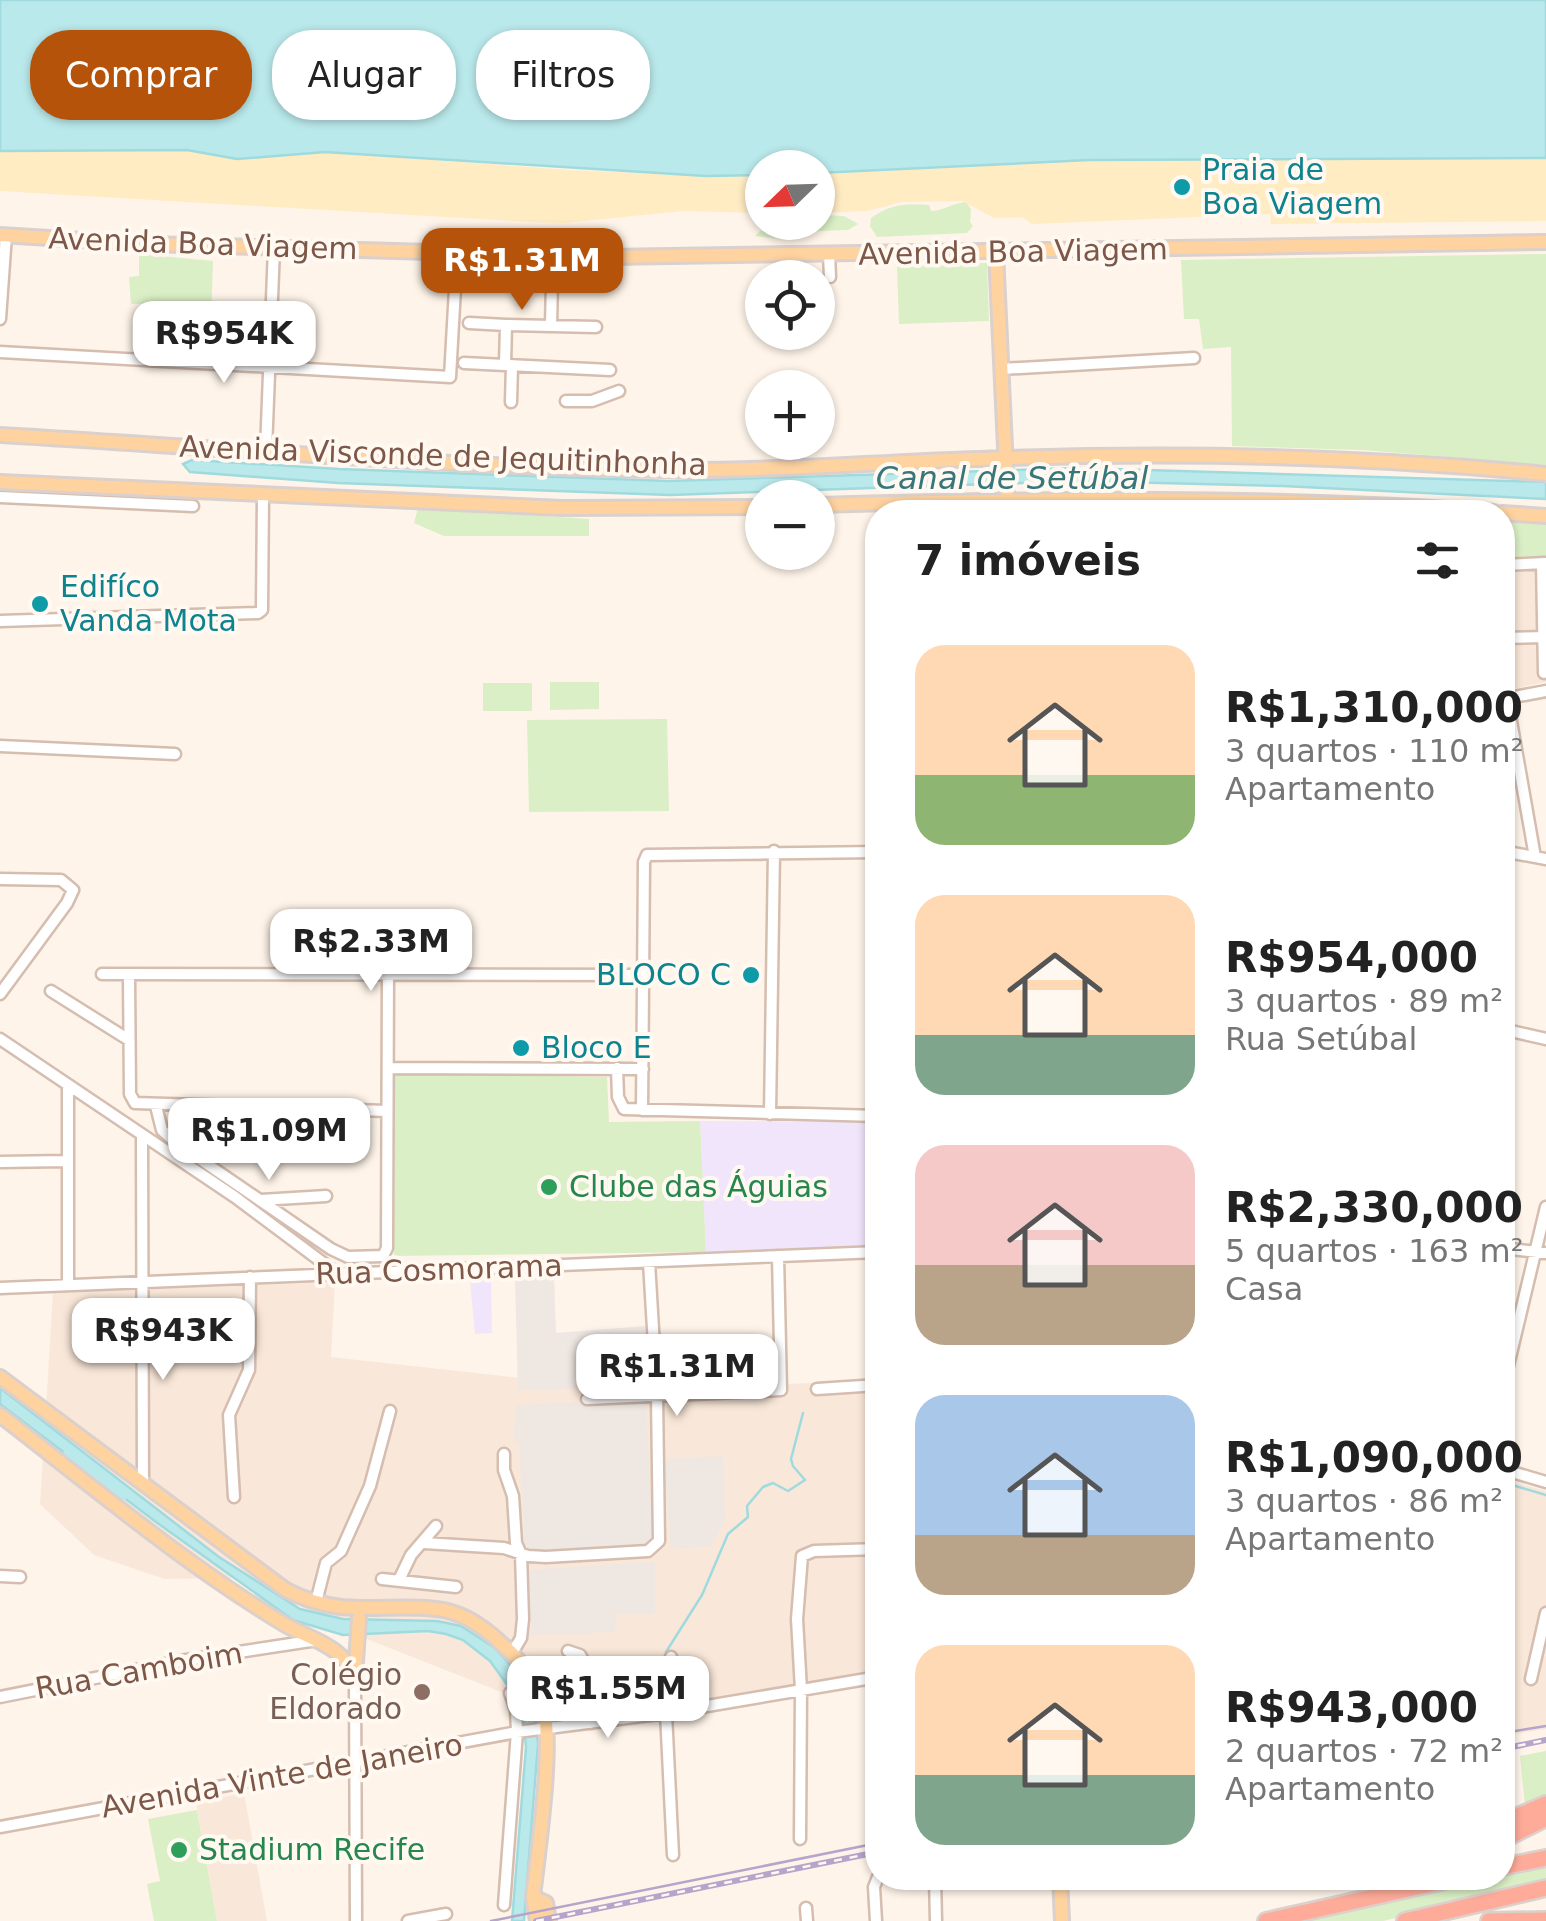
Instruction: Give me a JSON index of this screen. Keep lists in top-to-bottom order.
{
  "streets": {
    "main road": ["Avenida Boa Viagem", "Avenida Visconde de Jequitinhonha"],
    "street": ["Rua Cosmorama", "Rua Camboim", "Avenida Vinte de Janeiro"]
  },
  "water": ["Canal de Setúbal"],
  "places": [
    "Praia de Boa Viagem",
    "Edifíco Vanda Mota",
    "BLOCO C",
    "Bloco E",
    "Clube das Águias",
    "Colégio Eldorado",
    "Stadium Recife"
  ],
  "north": "bottom left",
  "page": {
    "chip": ["Comprar", "Alugar", "Filtros"],
    "map_buttons": ["+", "−"],
    "price": [
      "R$1.31M",
      "R$954K",
      "R$2.33M",
      "R$1.09M",
      "R$943K",
      "R$1.31M",
      "R$1.55M"
    ],
    "heading": "7 imóveis",
    "list": [
      {
        "name": "R$1,310,000",
        "note": "3 quartos · 110 m² · Apartamento"
      },
      {
        "name": "R$954,000",
        "note": "3 quartos · 89 m² · Rua Setúbal"
      },
      {
        "name": "R$2,330,000",
        "note": "5 quartos · 163 m² · Casa"
      },
      {
        "name": "R$1,090,000",
        "note": "3 quartos · 86 m² · Apartamento"
      },
      {
        "name": "R$943,000",
        "note": "2 quartos · 72 m² · Apartamento"
      }
    ]
  }
}
